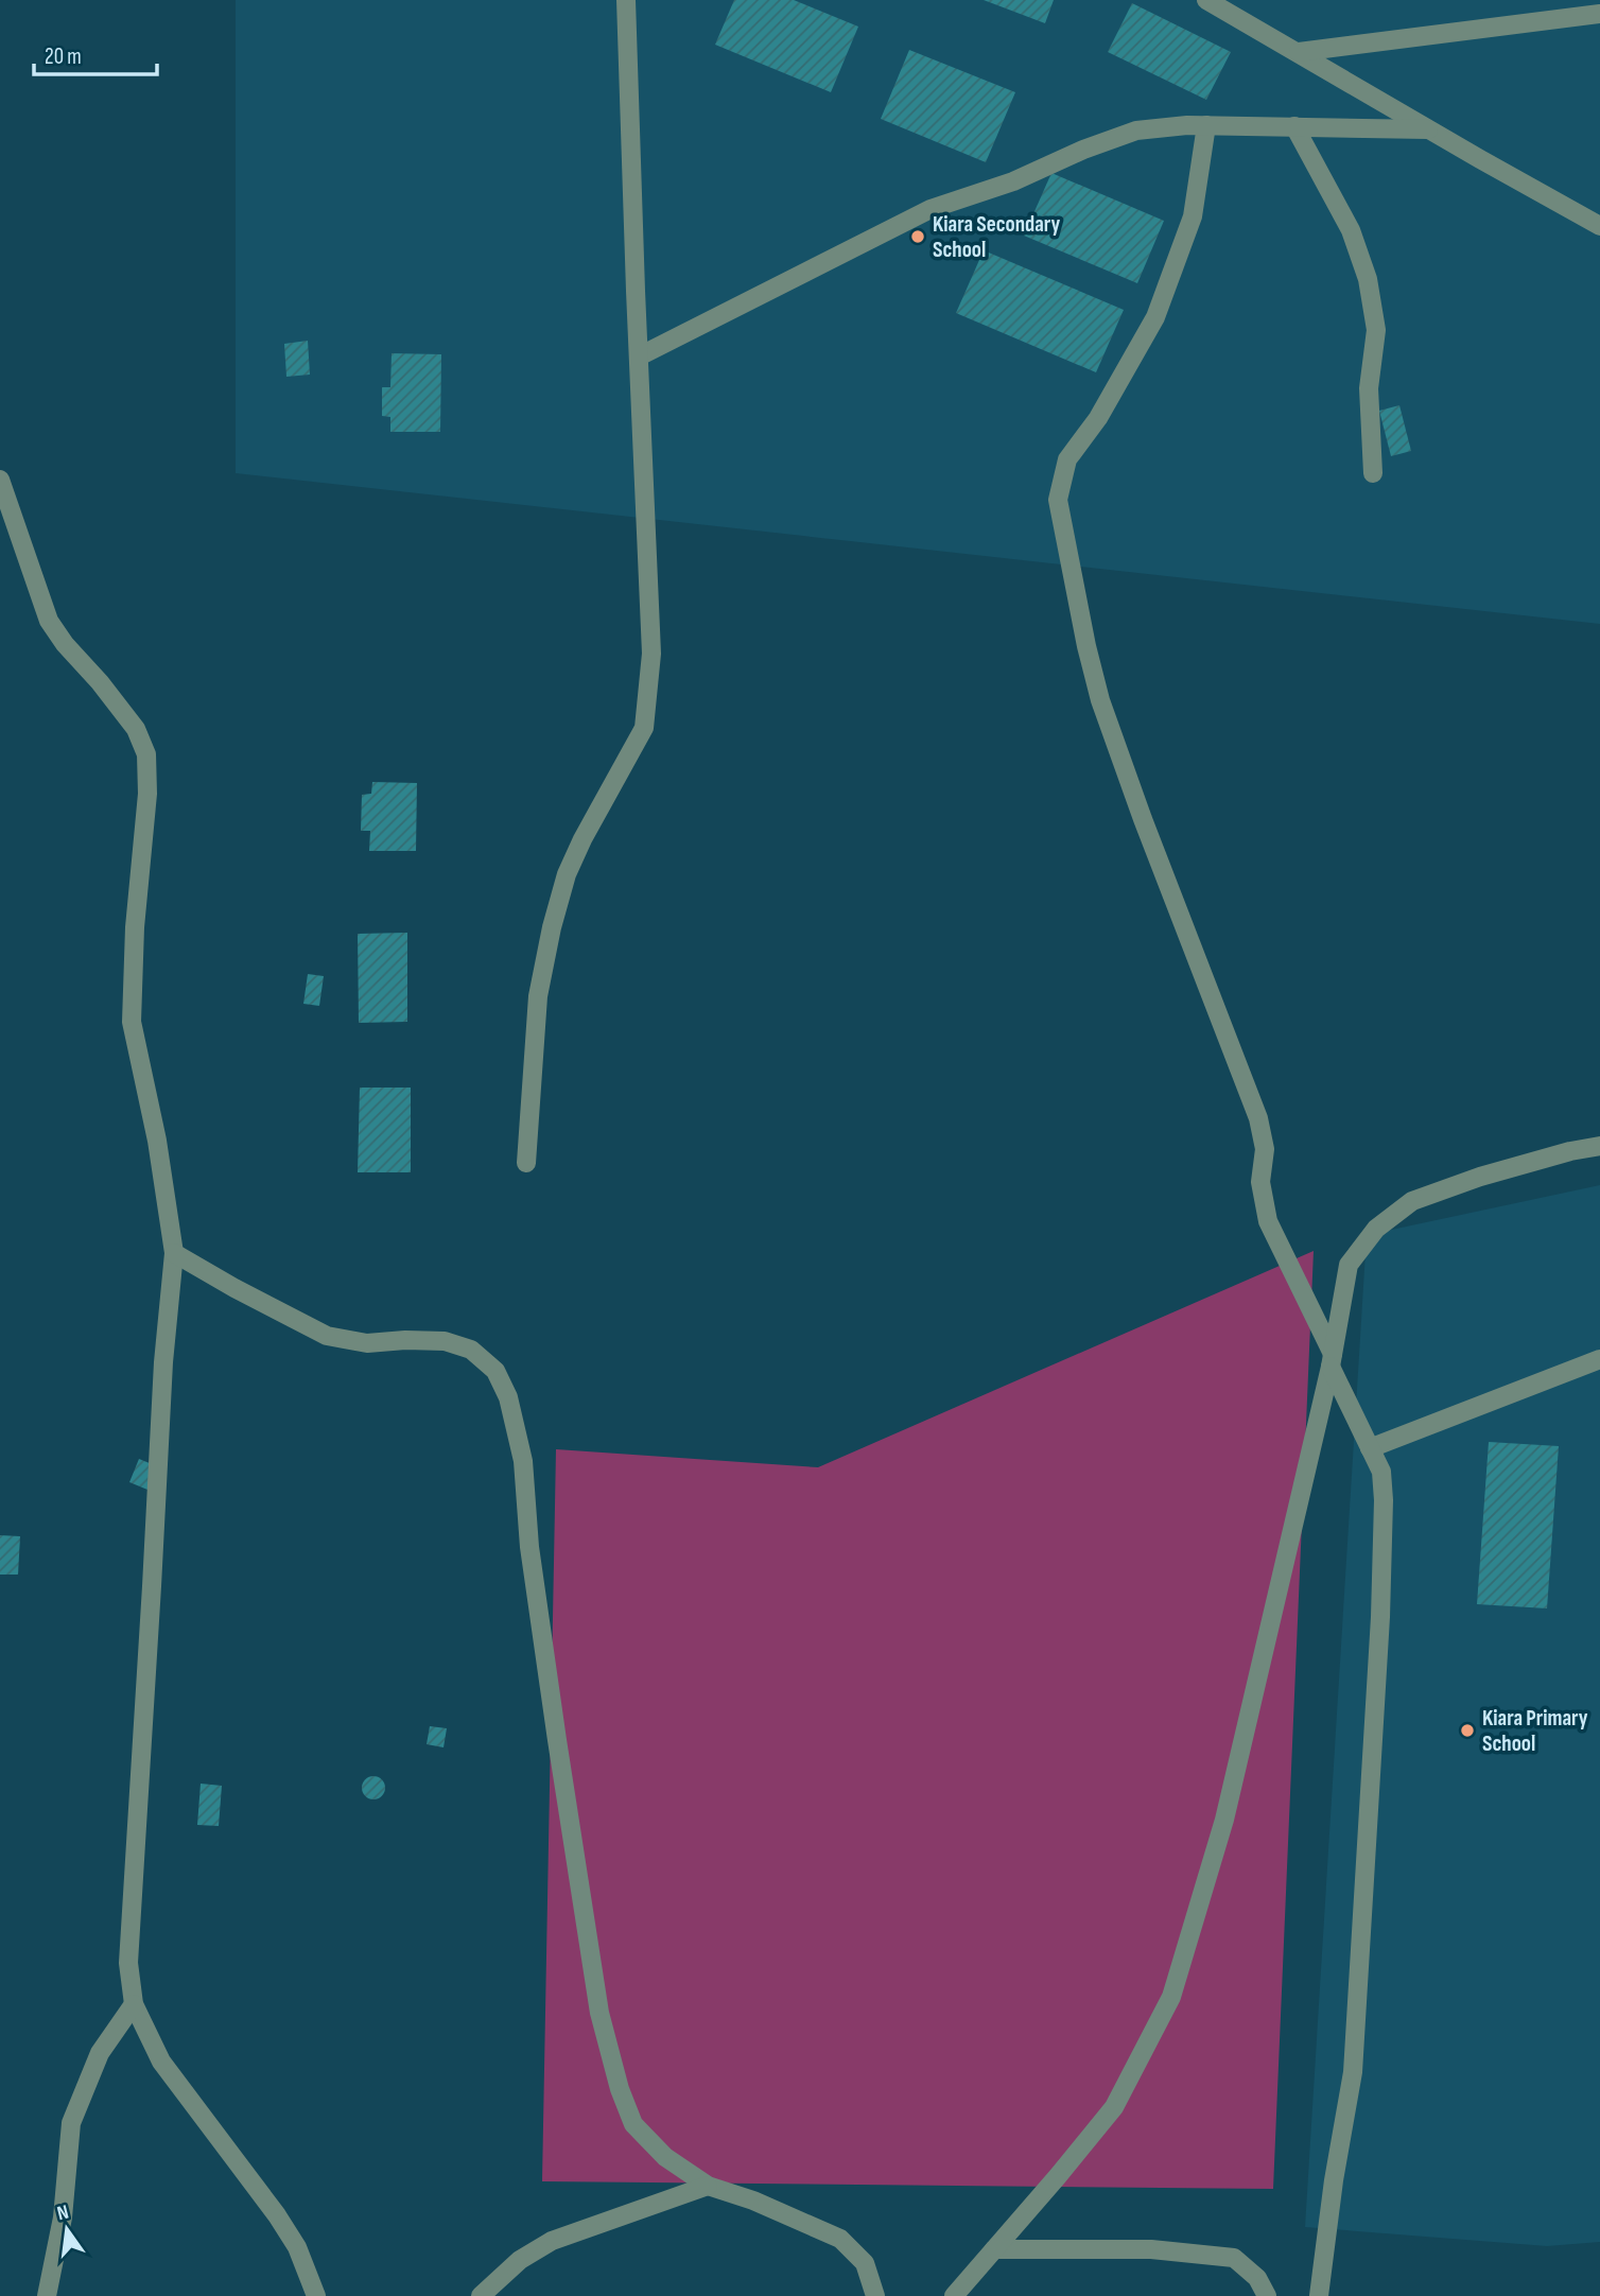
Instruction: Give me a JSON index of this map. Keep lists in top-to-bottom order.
{
  "places": ["Kiara Secondary School", "Kiara Primary School"],
  "scale_bar": "20 m",
  "north": "top"
}
